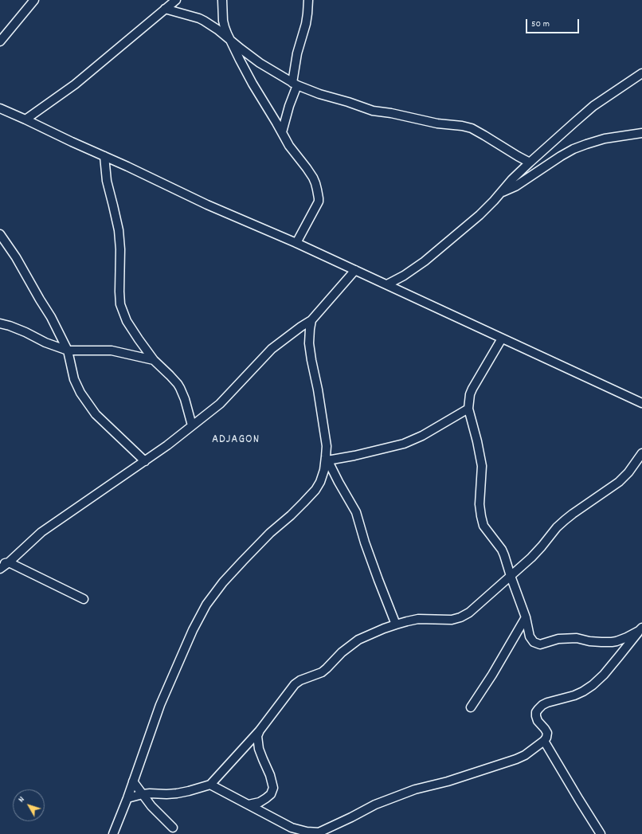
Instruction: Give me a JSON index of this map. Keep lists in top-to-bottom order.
{
  "districts": ["ADJAGON"],
  "scale_bar": "50 m",
  "north": "top left"
}
